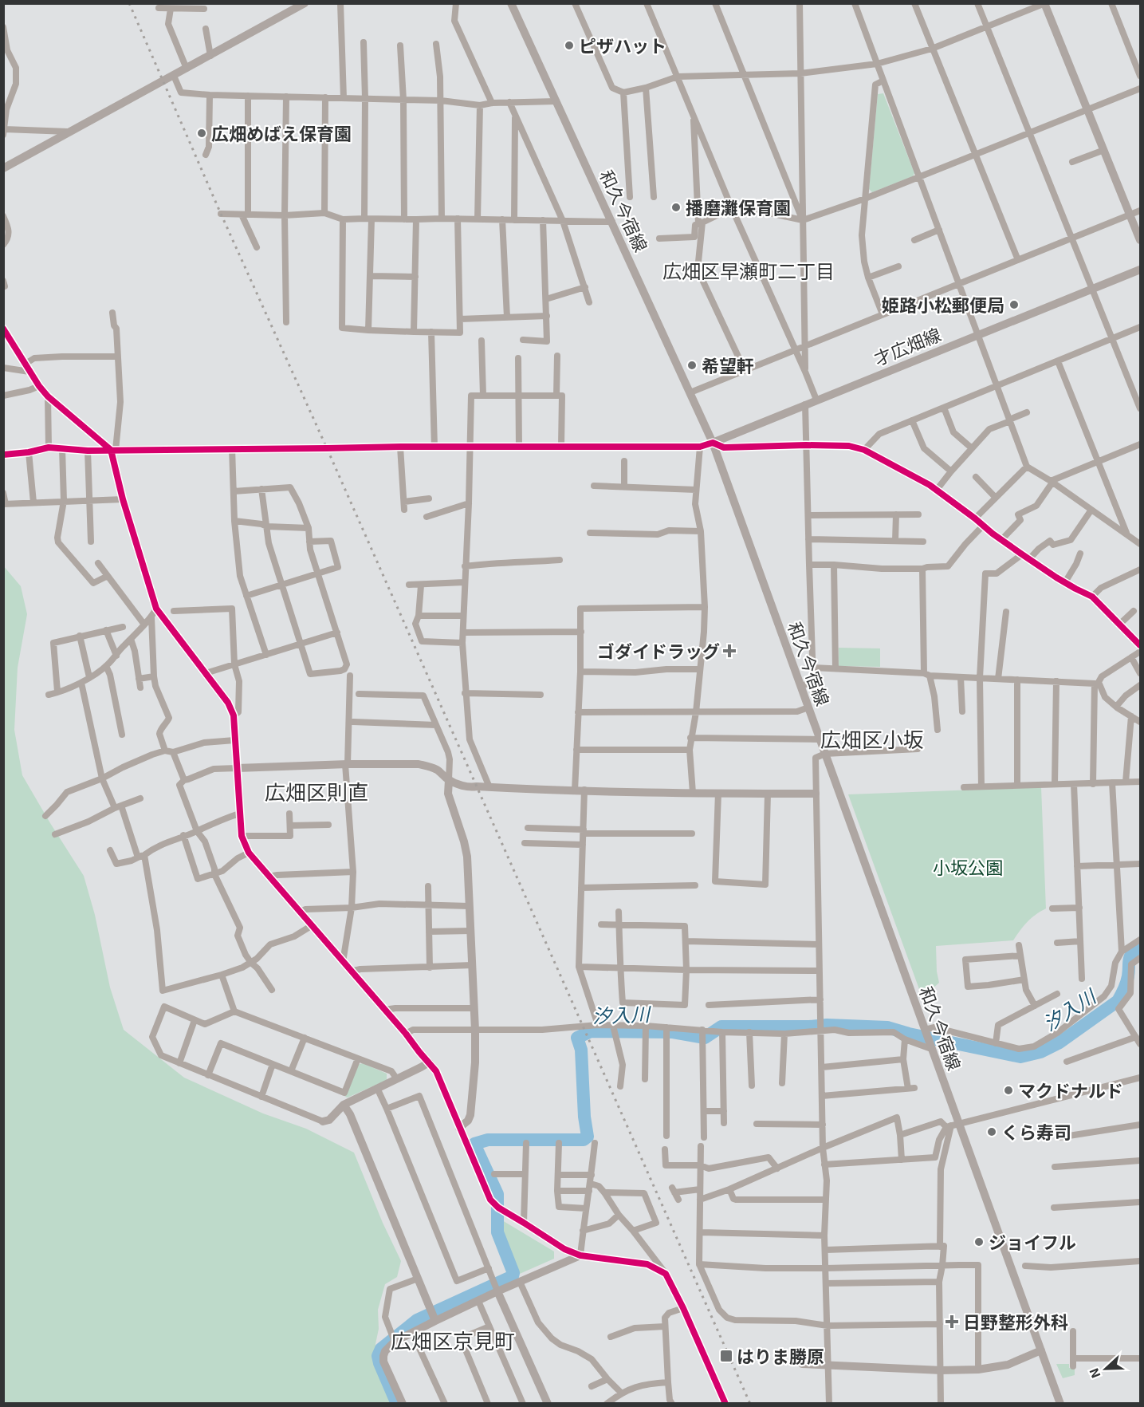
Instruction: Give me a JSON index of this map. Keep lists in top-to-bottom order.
{
  "streets": {
    "street": ["和久今宿線", "才広畑線"]
  },
  "crossings": [
    ["和久今宿線", "才広畑線"]
  ],
  "districts": [
    "広畑区早瀬町二丁目",
    "広畑区小坂",
    "広畑区則直",
    "広畑区京見町"
  ],
  "water": ["汐入川"],
  "parks": ["小坂公園"],
  "places": {
    "other": [
      "ピザハット",
      "広畑めばえ保育園",
      "播磨灘保育園",
      "姫路小松郵便局",
      "希望軒",
      "マクドナルド",
      "くら寿司",
      "ジョイフル"
    ],
    "health": ["ゴダイドラッグ", "日野整形外科"],
    "transit": ["はりま勝原"]
  },
  "north": "left"
}
